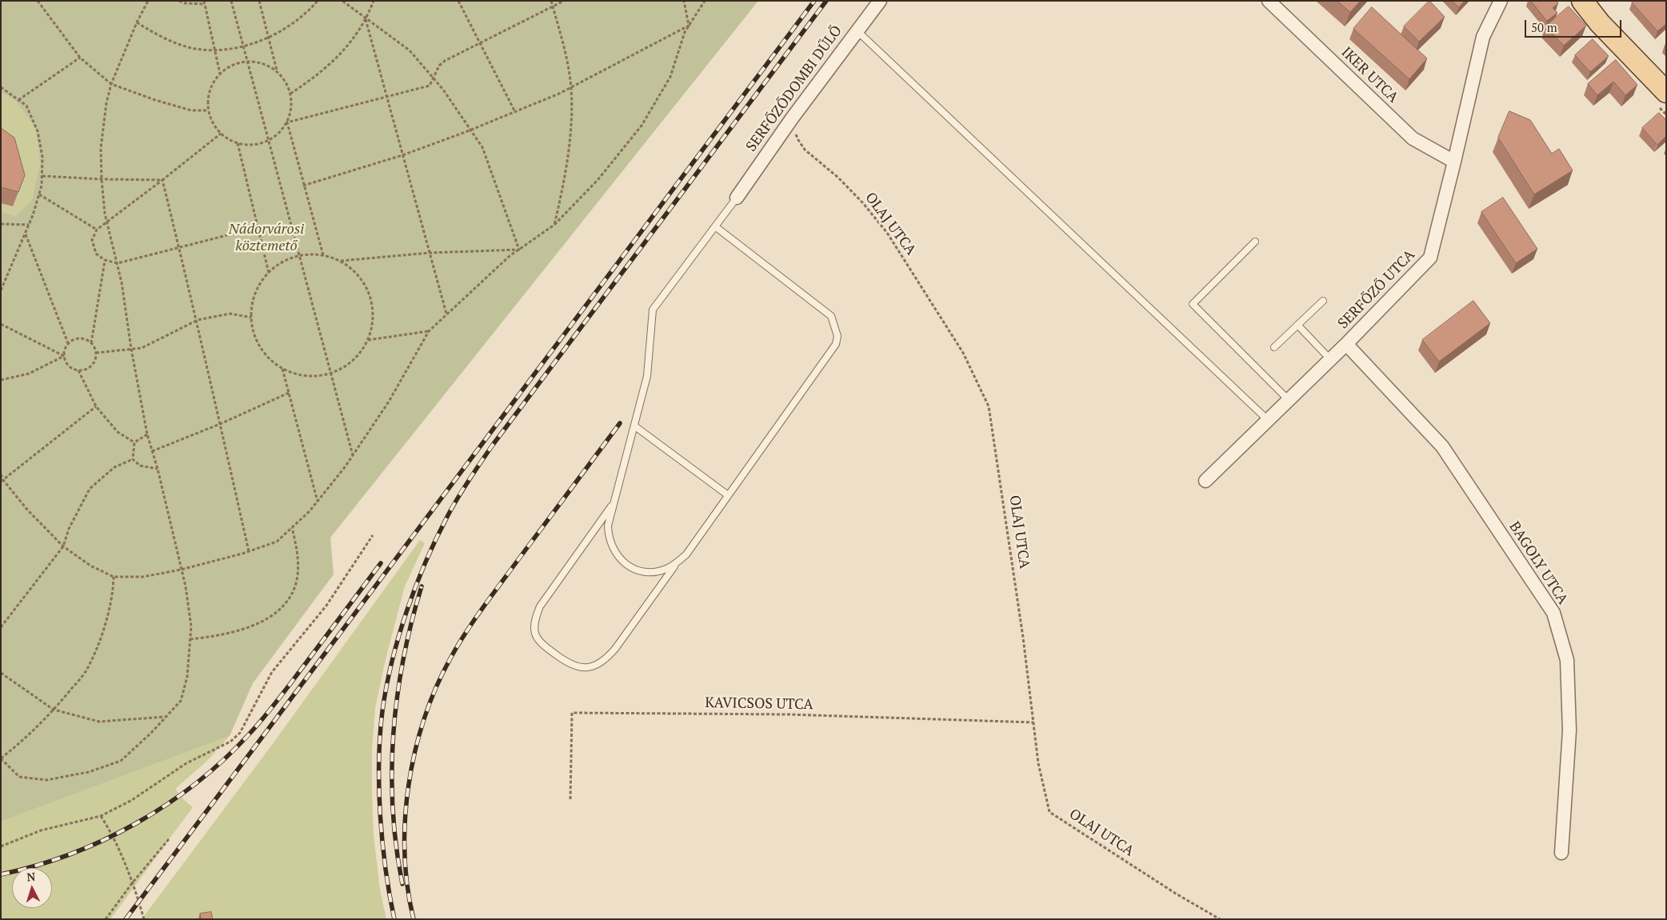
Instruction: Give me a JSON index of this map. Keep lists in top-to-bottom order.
{
  "streets": {
    "street": [
      "IKER UTCA",
      "SERFŐZŐDOMBI DŰLŐ",
      "SERFŐZŐ UTCA",
      "BAGOLY UTCA"
    ],
    "path": ["OLAJ UTCA", "KAVICSOS UTCA"]
  },
  "crossings": [
    ["IKER UTCA", "SERFŐZŐ UTCA"],
    ["SERFŐZŐDOMBI DŰLŐ", "OLAJ UTCA"],
    ["OLAJ UTCA", "KAVICSOS UTCA"],
    ["SERFŐZŐ UTCA", "BAGOLY UTCA"]
  ],
  "parks": ["Nádorvárosi köztemető"],
  "scale_bar": "50 m",
  "north": "top"
}
